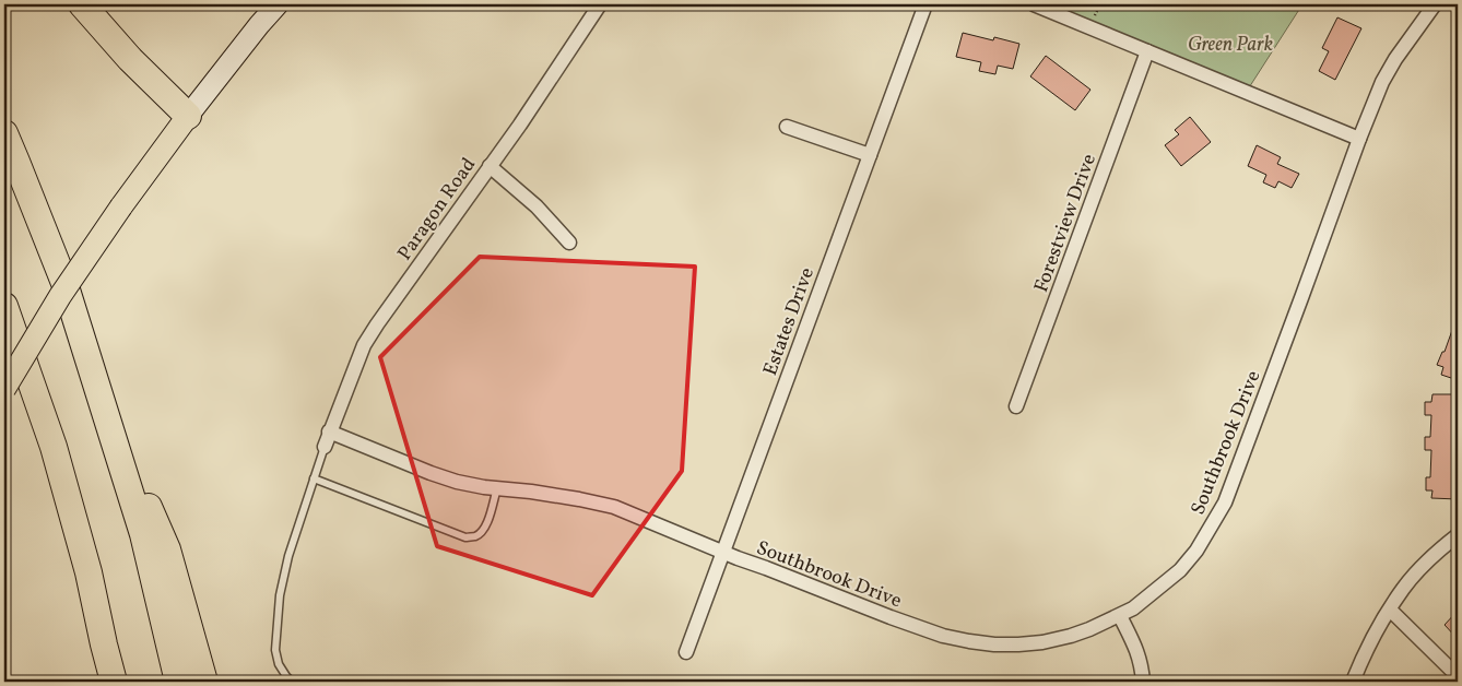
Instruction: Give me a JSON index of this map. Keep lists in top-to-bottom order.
{
  "streets": {
    "street": [
      "Paragon Road",
      "Forestview Drive",
      "Estates Drive",
      "Southbrook Drive"
    ]
  },
  "crossings": [
    ["Paragon Road", "Southbrook Drive"],
    ["Estates Drive", "Southbrook Drive"]
  ],
  "parks": ["Green Park"]
}
